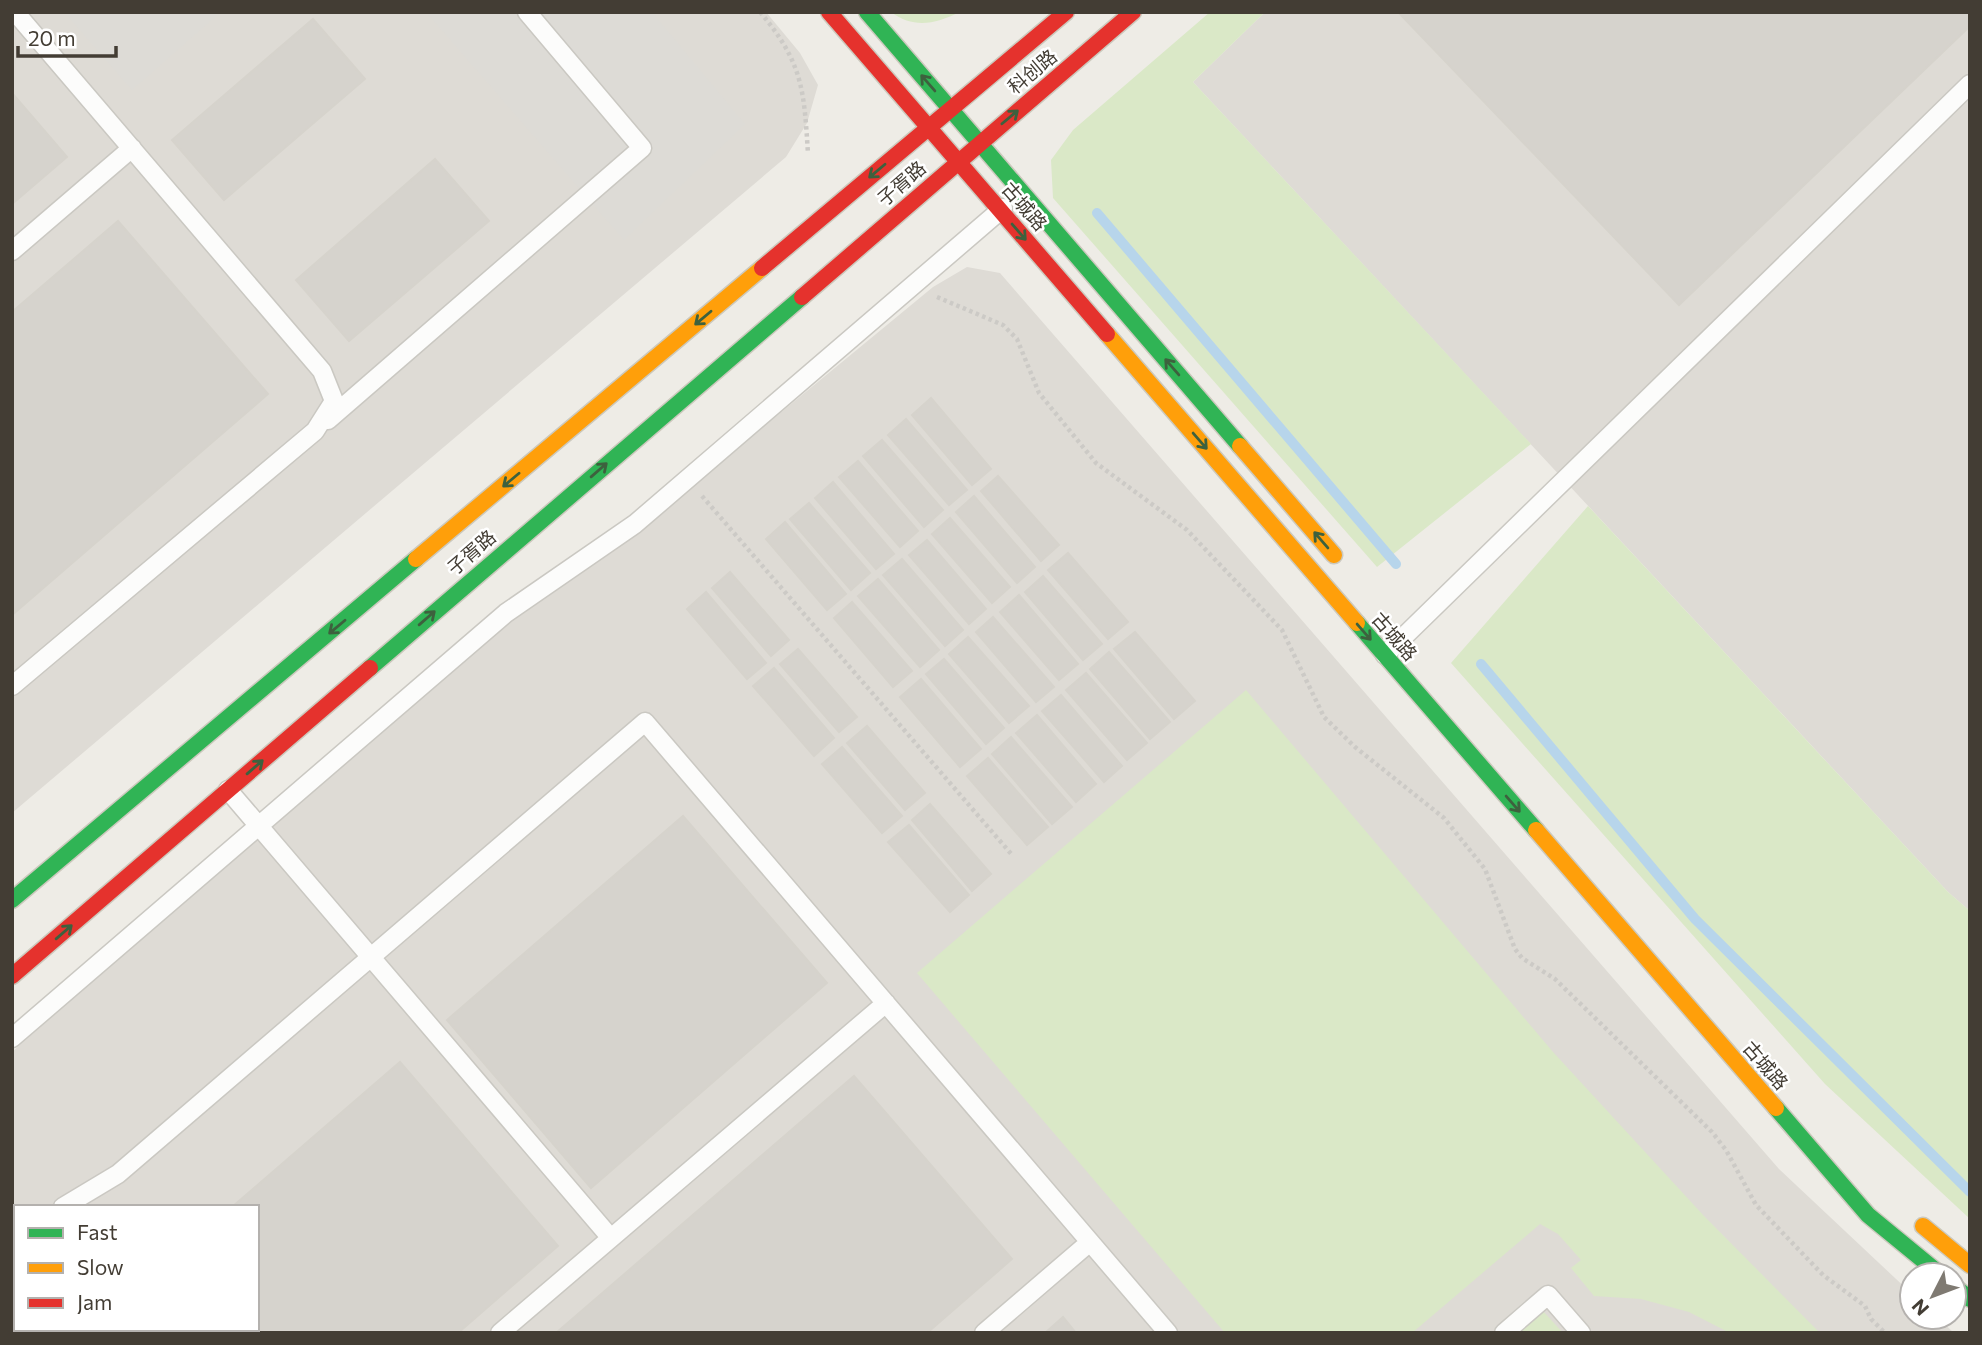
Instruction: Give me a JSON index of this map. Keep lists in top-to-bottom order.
{
  "streets": {
    "street": ["科创路", "子胥路", "古城路"]
  },
  "crossings": [
    ["科创路", "子胥路"],
    ["科创路", "古城路"],
    ["子胥路", "古城路"]
  ],
  "legend": ["Fast", "Slow", "Jam"],
  "scale_bar": "20 m",
  "north": "bottom left"
}
